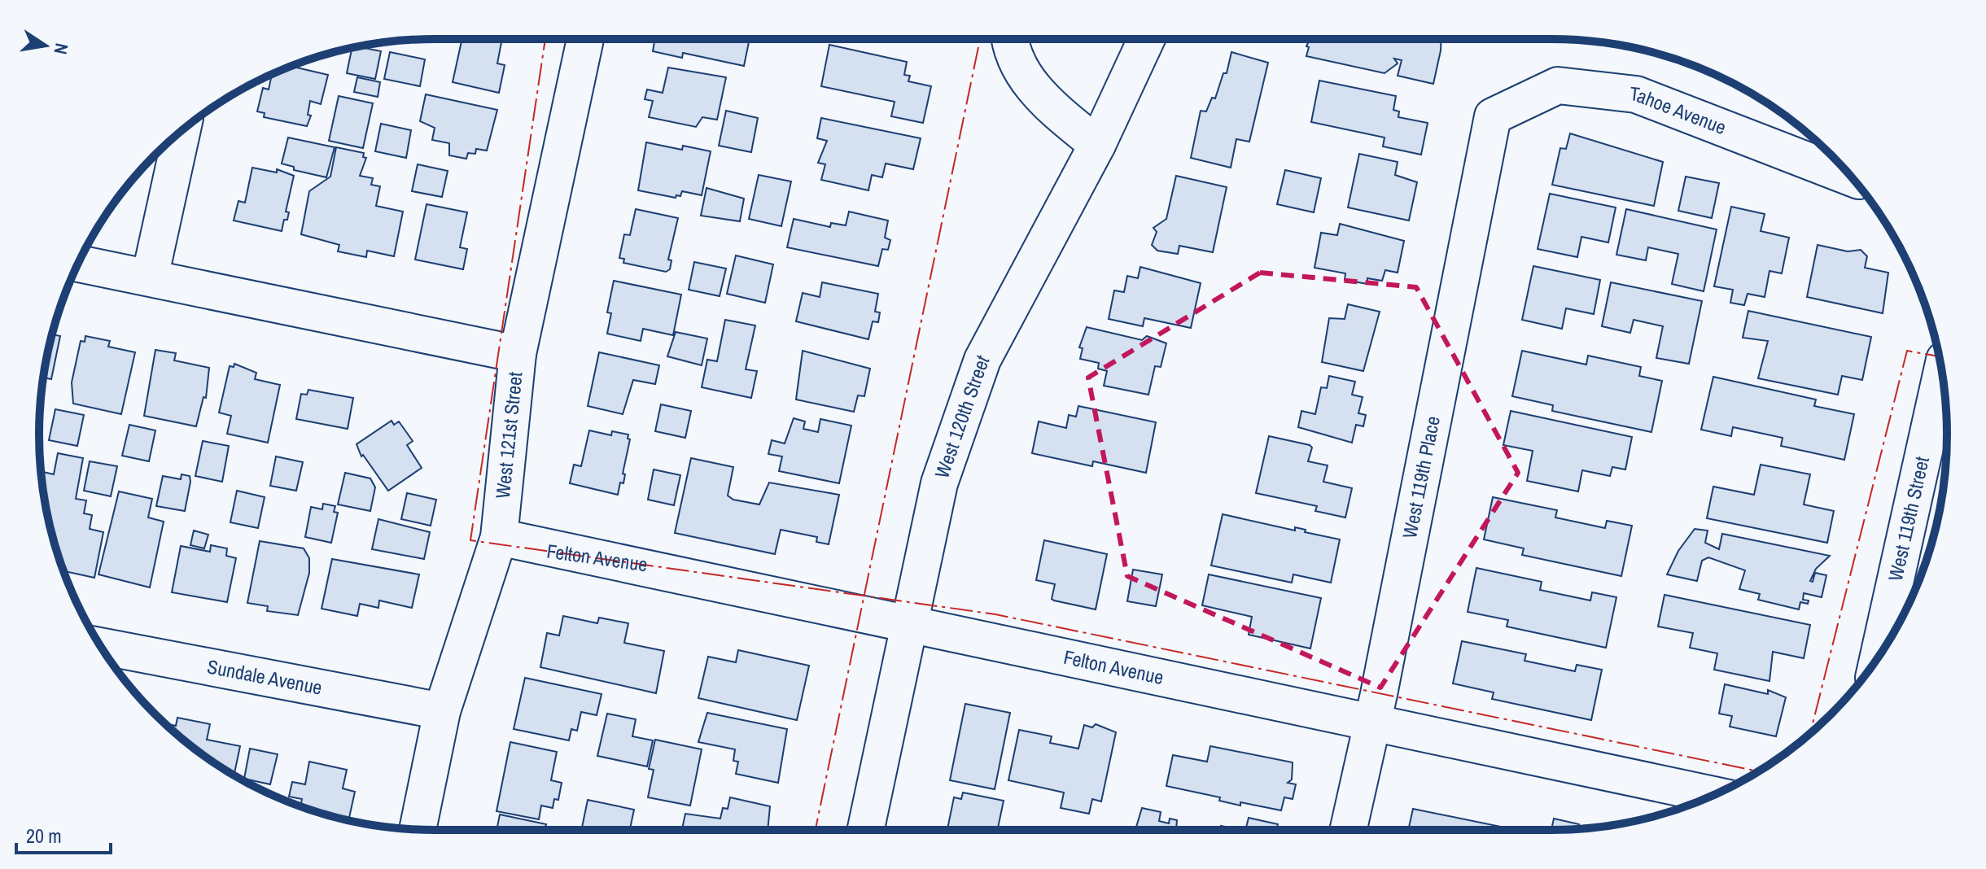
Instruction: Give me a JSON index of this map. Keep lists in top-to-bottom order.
{
  "streets": {
    "street": [
      "Tahoe Avenue",
      "West 120th Street",
      "West 121st Street",
      "West 119th Place",
      "West 119th Street",
      "Felton Avenue",
      "Sundale Avenue"
    ]
  },
  "crossings": [
    ["Tahoe Avenue", "West 119th Place"],
    ["West 120th Street", "Felton Avenue"],
    ["West 121st Street", "Felton Avenue"],
    ["West 121st Street", "Sundale Avenue"],
    ["West 119th Place", "Felton Avenue"]
  ],
  "scale_bar": "20 m",
  "north": "right"
}
